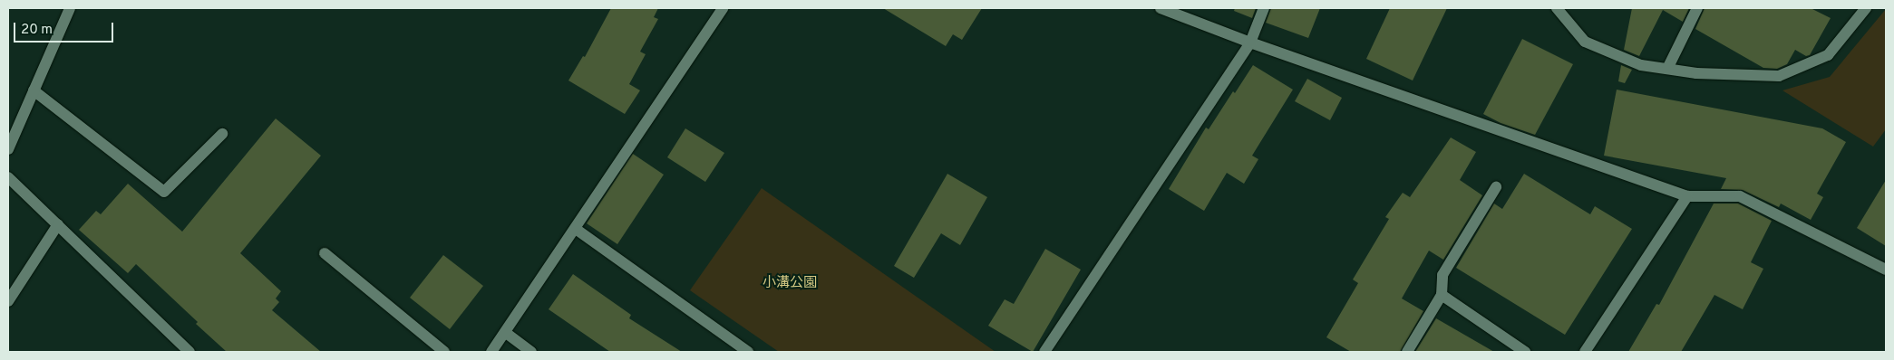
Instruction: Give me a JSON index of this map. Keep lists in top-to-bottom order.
{
  "parks": ["小溝公園"],
  "scale_bar": "20 m"
}
